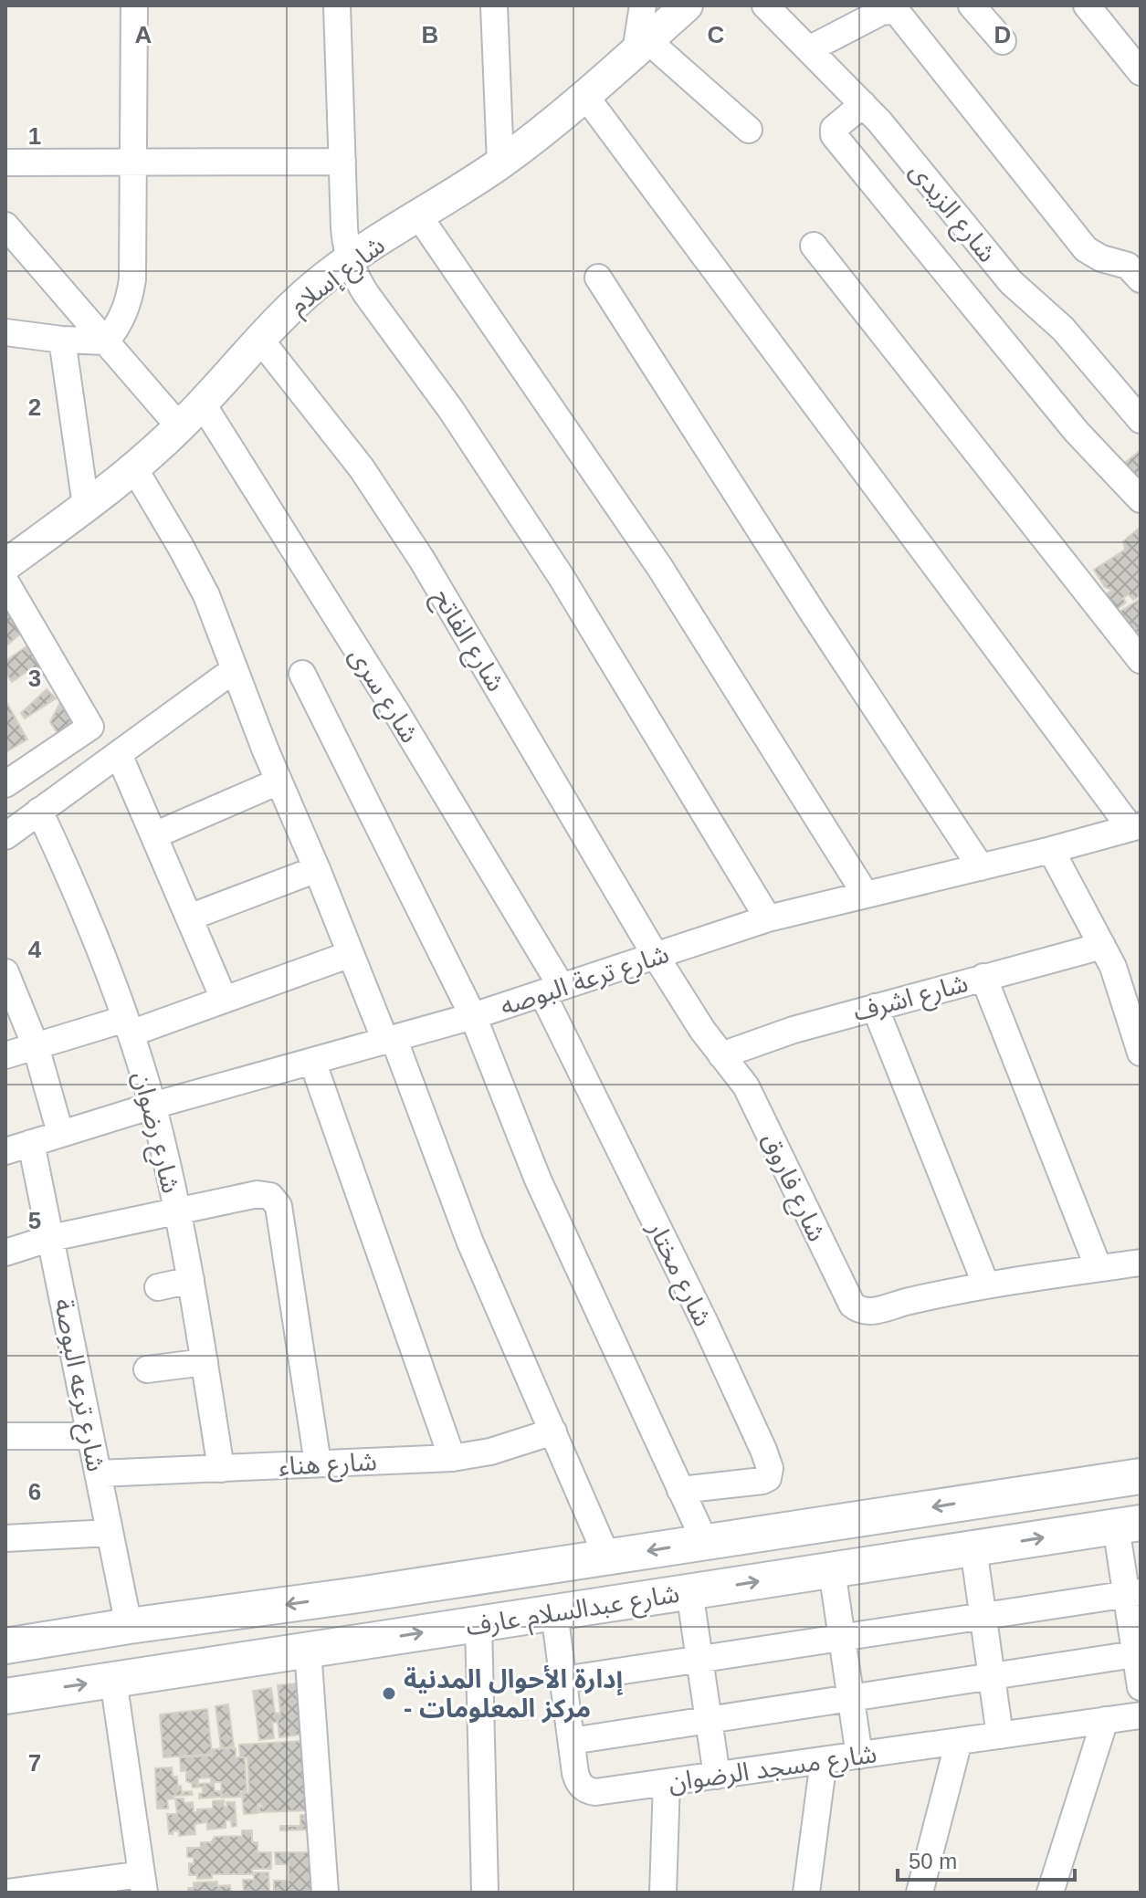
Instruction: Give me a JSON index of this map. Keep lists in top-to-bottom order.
{
  "streets": {
    "main road": ["شارع عبدالسلام عارف"],
    "street": [
      "شارع الزيدى",
      "شارع إسلام",
      "شارع الفاتح",
      "شارع سرى",
      "شارع ترعة البوصه",
      "شارع اشرف",
      "شارع رضوان",
      "شارع فاروق",
      "شارع مختار",
      "شارع ترعه البوصة",
      "شارع هناء",
      "شارع مسجد الرضوان"
    ]
  },
  "crossings": [
    ["شارع إسلام", "شارع الفاتح"],
    ["شارع إسلام", "شارع سرى"],
    ["شارع الفاتح", "شارع ترعة البوصه"],
    ["شارع الفاتح", "شارع فاروق"],
    ["شارع سرى", "شارع ترعة البوصه"],
    ["شارع سرى", "شارع مختار"],
    ["شارع ترعة البوصه", "شارع رضوان"],
    ["شارع ترعة البوصه", "شارع فاروق"],
    ["شارع ترعة البوصه", "شارع مختار"],
    ["شارع ترعة البوصه", "شارع ترعه البوصة"],
    ["شارع اشرف", "شارع فاروق"],
    ["شارع رضوان", "شارع هناء"],
    ["شارع ترعه البوصة", "شارع هناء"],
    ["شارع ترعه البوصة", "شارع عبدالسلام عارف"],
    ["شارع عبدالسلام عارف", "شارع مسجد الرضوان"]
  ],
  "places": ["إدارة الأحوال المدنية - مركز المعلومات"],
  "scale_bar": "50 m",
  "grid": {
    "columns": [
      "A",
      "B",
      "C",
      "D"
    ],
    "rows": [
      "1",
      "2",
      "3",
      "4",
      "5",
      "6",
      "7"
    ]
  }
}
